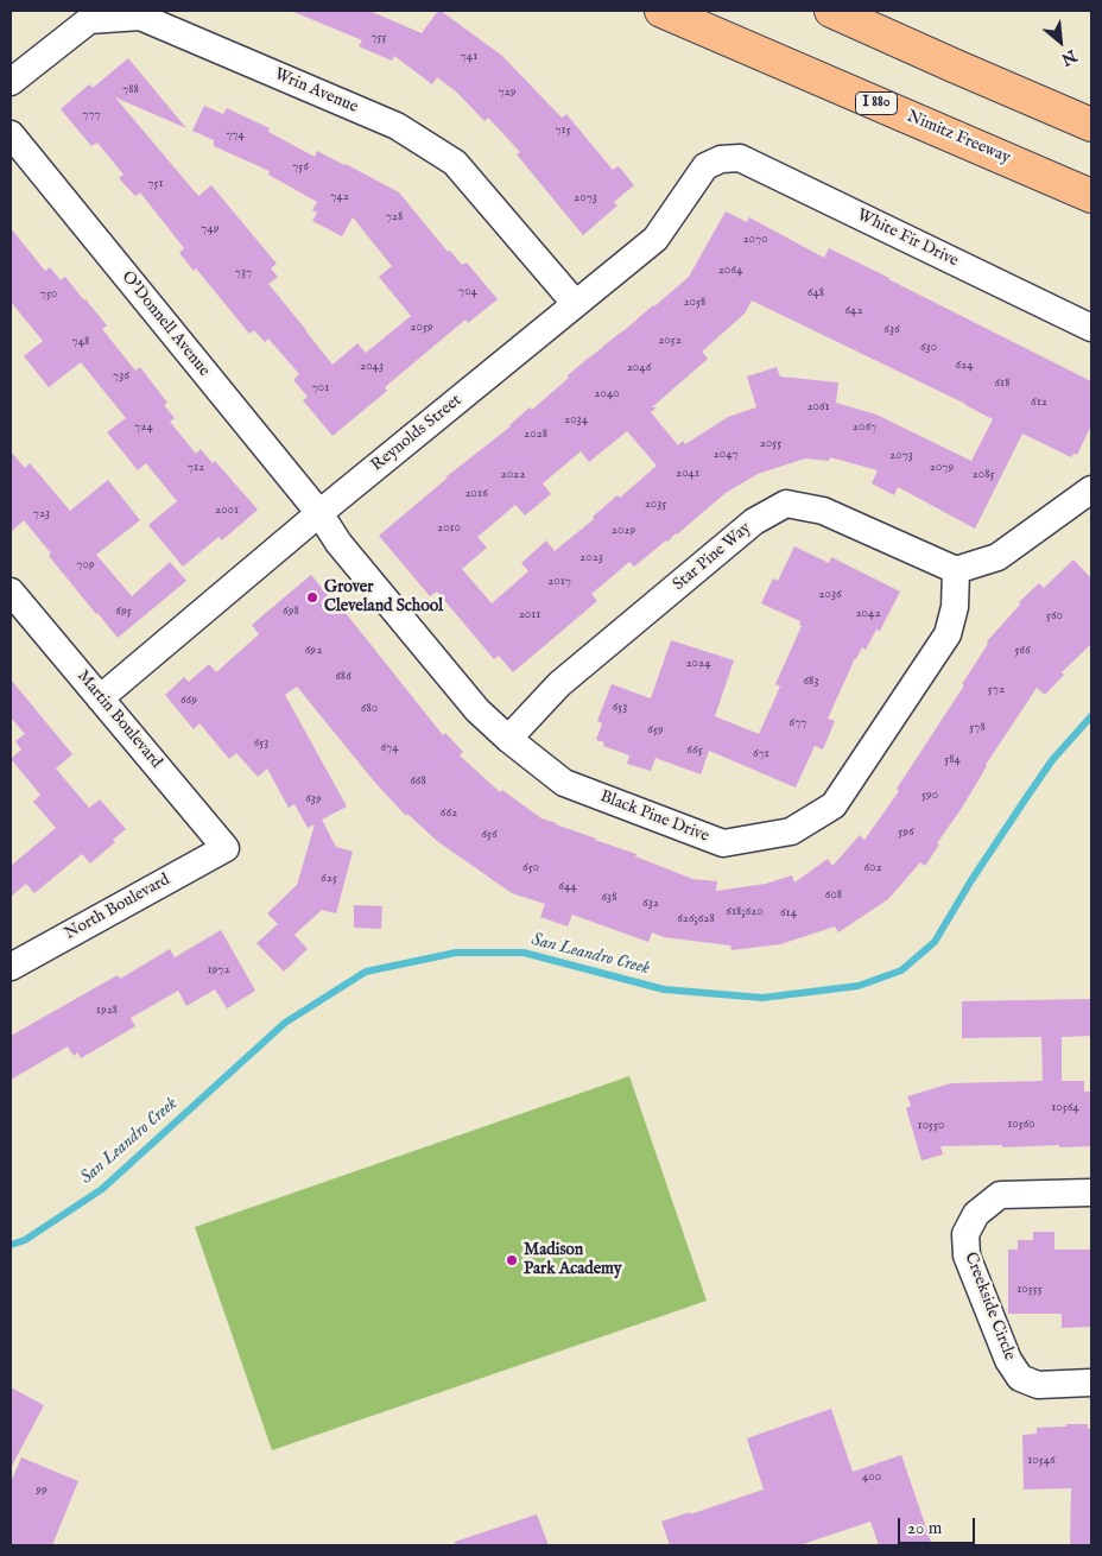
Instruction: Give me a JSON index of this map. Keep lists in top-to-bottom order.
{
  "streets": {
    "highway": ["I 880", "Nimitz Freeway"],
    "street": [
      "Wrin Avenue",
      "White Fir Drive",
      "O'Donnell Avenue",
      "Reynolds Street",
      "Star Pine Way",
      "Martin Boulevard",
      "Black Pine Drive",
      "North Boulevard",
      "Creekside Circle"
    ]
  },
  "crossings": [
    ["Wrin Avenue", "Reynolds Street"],
    ["White Fir Drive", "Reynolds Street"],
    ["O'Donnell Avenue", "Reynolds Street"],
    ["O'Donnell Avenue", "Black Pine Drive"],
    ["Reynolds Street", "Martin Boulevard"],
    ["Reynolds Street", "Black Pine Drive"],
    ["Star Pine Way", "Black Pine Drive"],
    ["Martin Boulevard", "North Boulevard"]
  ],
  "water": ["San Leandro Creek"],
  "places": ["Grover Cleveland School", "Madison Park Academy"],
  "house_numbers": [
    "755",
    "741",
    "788",
    "729",
    "777",
    "715",
    "774",
    "756",
    "751",
    "742",
    "2073",
    "728",
    "749",
    "2070",
    "2064",
    "737",
    "704",
    "648",
    "750",
    "2058",
    "642",
    "2059",
    "636",
    "2052",
    "748",
    "630",
    "624",
    "2043",
    "2046",
    "736",
    "618",
    "701",
    "2040",
    "612",
    "2061",
    "2034",
    "724",
    "2067",
    "2028",
    "2055",
    "2047",
    "2073",
    "712",
    "2079",
    "2041",
    "2022",
    "2085",
    "2016",
    "2035",
    "2001",
    "723",
    "2010",
    "2029",
    "2023",
    "709",
    "2017",
    "2036",
    "695",
    "698",
    "2042",
    "2011",
    "560",
    "692",
    "566",
    "2024",
    "686",
    "683",
    "572",
    "669",
    "653",
    "680",
    "677",
    "578",
    "659",
    "653",
    "674",
    "665",
    "671",
    "584",
    "668",
    "590",
    "639",
    "662",
    "596",
    "656",
    "650",
    "602",
    "625",
    "644",
    "608",
    "638",
    "632",
    "618;620",
    "614",
    "626;628",
    "1972",
    "1928",
    "10564",
    "10560",
    "10550",
    "10555",
    "10546",
    "400",
    "99"
  ],
  "scale_bar": "20 m",
  "north": "bottom right"
}
